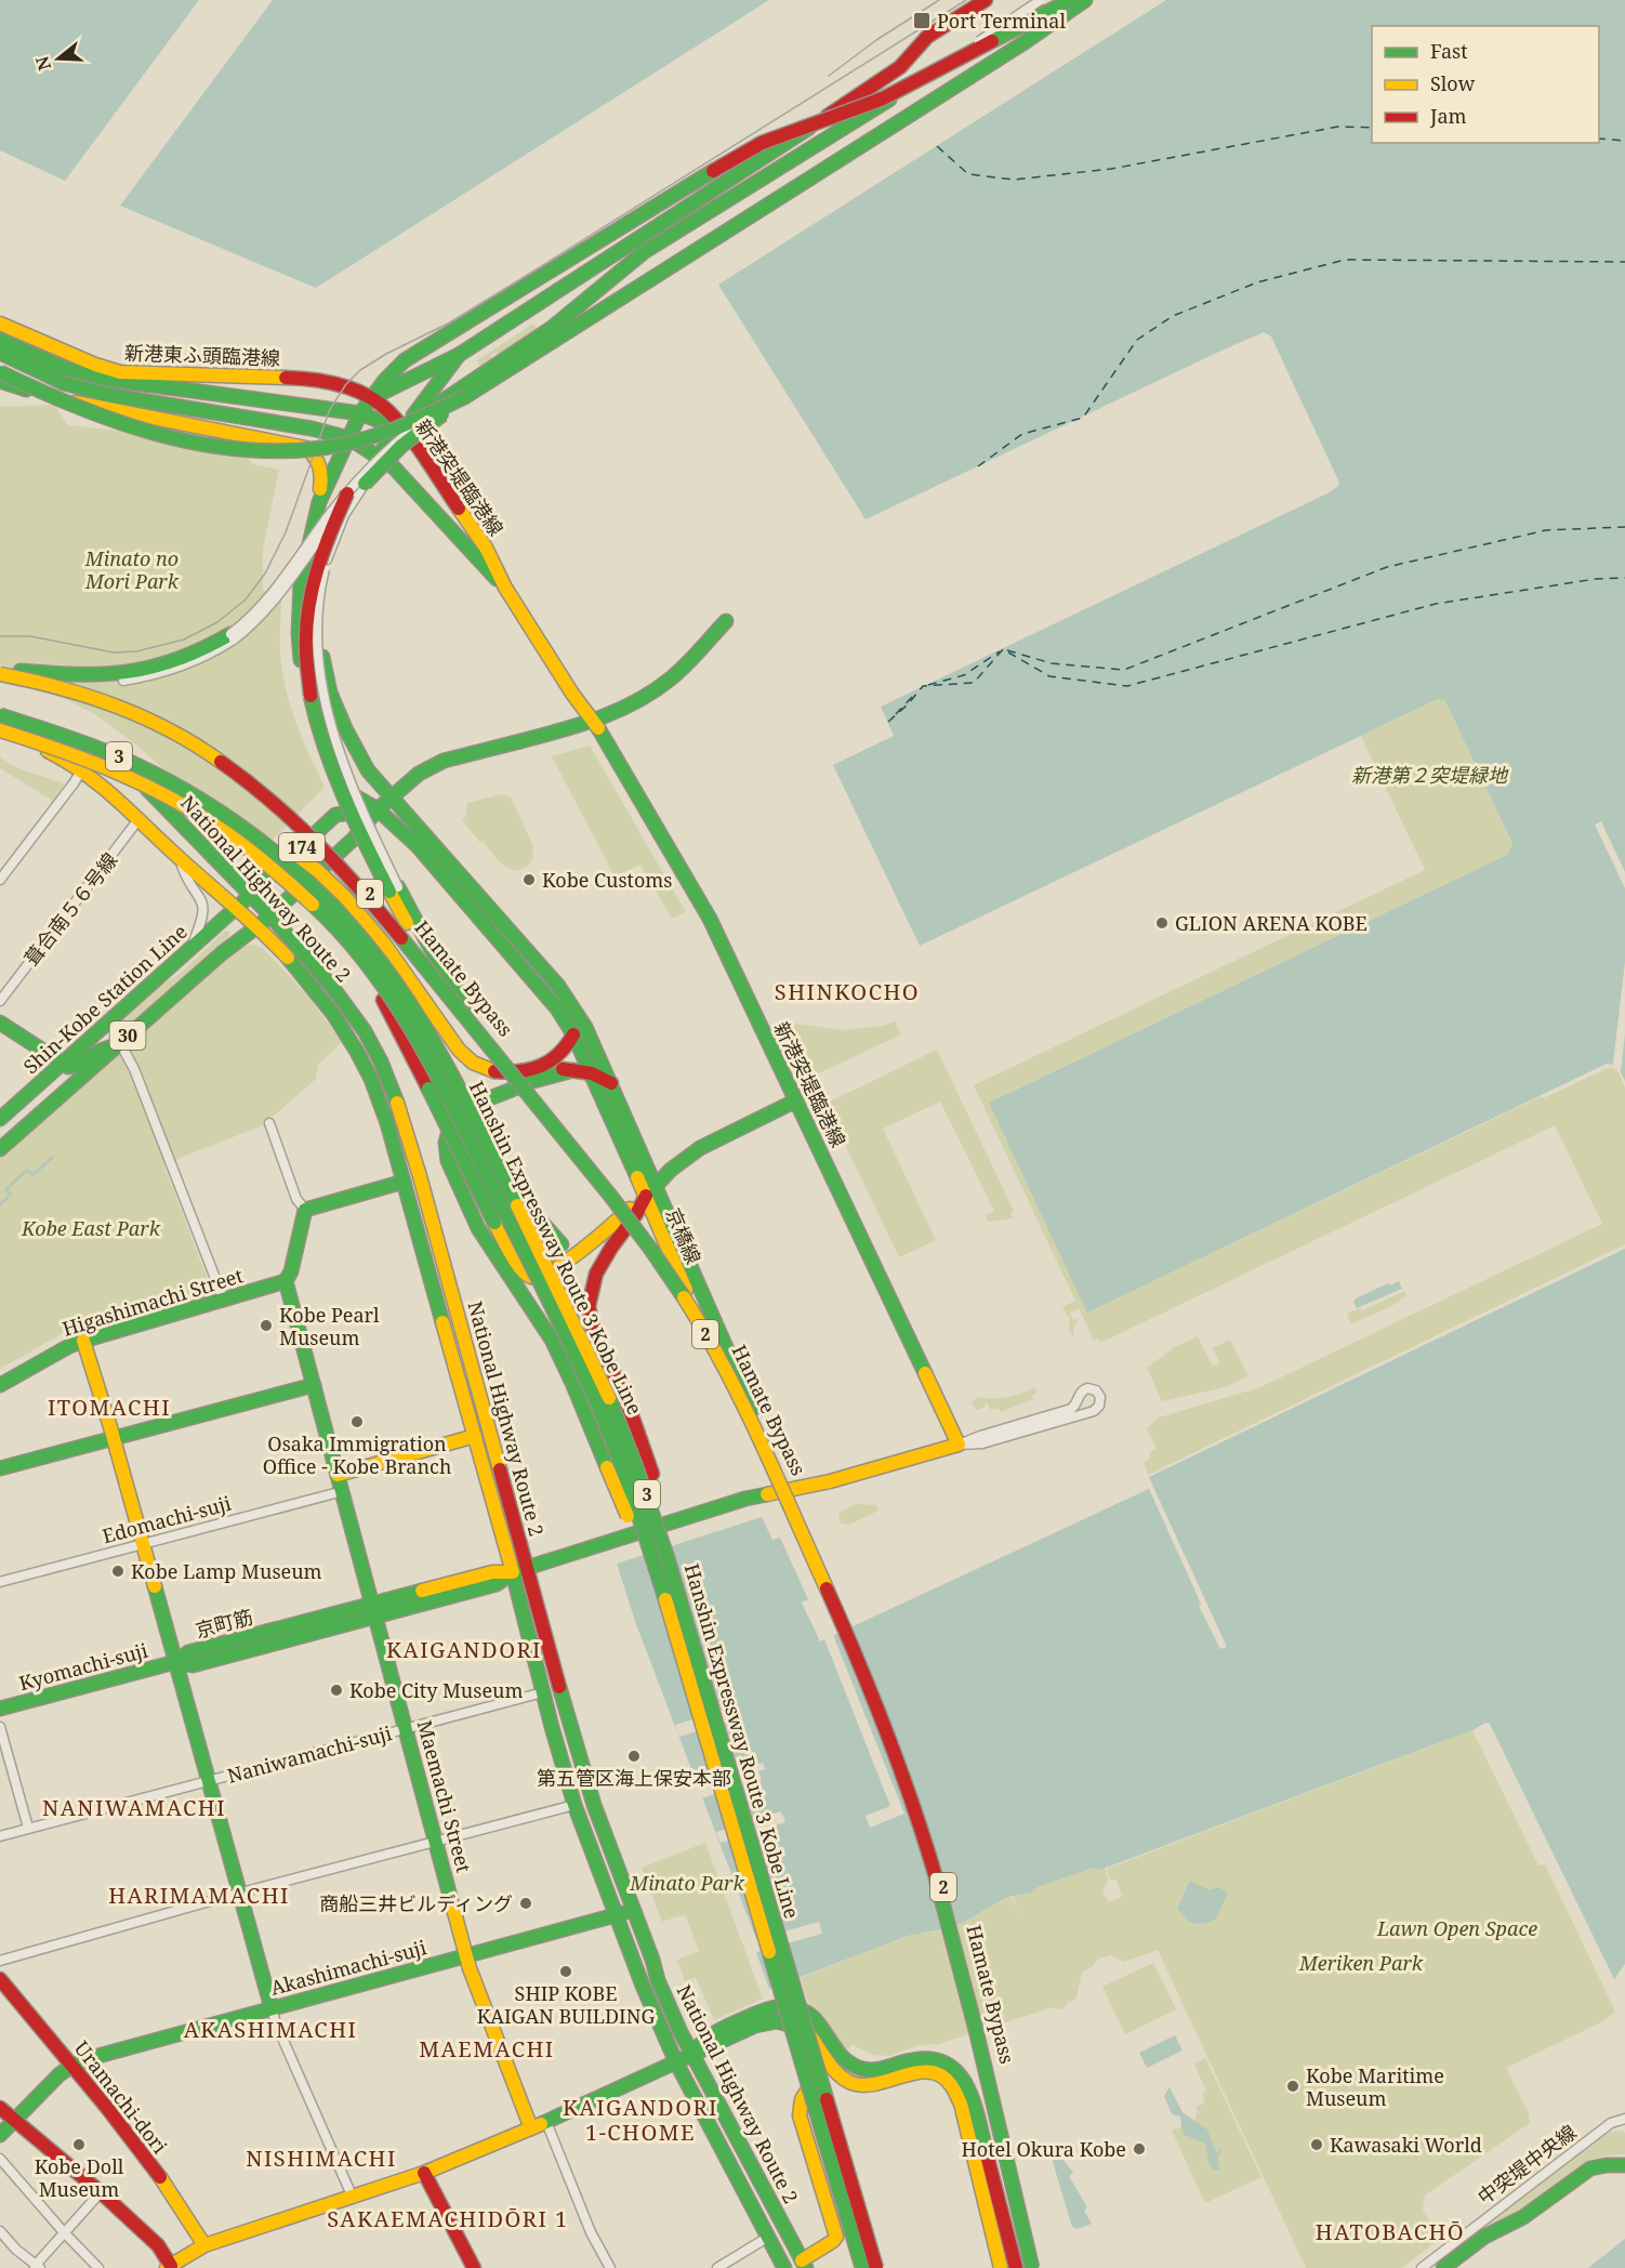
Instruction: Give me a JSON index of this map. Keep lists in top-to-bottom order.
{
  "streets": {
    "main road": [
      "新港東ふ頭臨港線",
      "新港突堤臨港線",
      "3",
      "174",
      "National Highway Route 2",
      "2",
      "Hamate Bypass",
      "Shin-Kobe Station Line",
      "30",
      "京橋線",
      "Hanshin Expressway Route 3 Kobe Line",
      "Higashimachi Street",
      "京町筋",
      "Kyomachi-suji",
      "Maemachi Street",
      "Akashimachi-suji",
      "Uramachi-dori",
      "中突堤中央線"
    ],
    "street": ["葺合南５６号線", "Edomachi-suji", "Naniwamachi-suji"]
  },
  "crossings": [
    ["新港東ふ頭臨港線", "新港突堤臨港線"],
    ["新港突堤臨港線", "174"],
    ["新港突堤臨港線", "京橋線"],
    ["3", "京橋線"],
    ["3", "Hanshin Expressway Route 3 Kobe Line"],
    ["174", "National Highway Route 2"],
    ["174", "Shin-Kobe Station Line"],
    ["174", "30"],
    ["174", "京橋線"],
    ["National Highway Route 2", "葺合南５６号線"],
    ["National Highway Route 2", "Shin-Kobe Station Line"],
    ["National Highway Route 2", "30"],
    ["National Highway Route 2", "Hanshin Expressway Route 3 Kobe Line"],
    ["National Highway Route 2", "京町筋"],
    ["National Highway Route 2", "Naniwamachi-suji"],
    ["National Highway Route 2", "Akashimachi-suji"],
    ["Higashimachi Street", "Maemachi Street"],
    ["Edomachi-suji", "Maemachi Street"],
    ["京町筋", "Kyomachi-suji"],
    ["京町筋", "Maemachi Street"],
    ["Naniwamachi-suji", "Maemachi Street"],
    ["Maemachi Street", "Akashimachi-suji"],
    ["Akashimachi-suji", "Uramachi-dori"]
  ],
  "districts": [
    "SHINKOCHO",
    "ITOMACHI",
    "KAIGANDORI",
    "NANIWAMACHI",
    "HARIMAMACHI",
    "AKASHIMACHI",
    "MAEMACHI",
    "KAIGANDORI 1-CHOME",
    "NISHIMACHI",
    "SAKAEMACHIDŌRI 1",
    "HATOBACHŌ"
  ],
  "parks": [
    "Minato no Mori Park",
    "新港第２突堤緑地",
    "Kobe East Park",
    "Minato Park",
    "Lawn Open Space",
    "Meriken Park"
  ],
  "places": {
    "transit": ["Port Terminal"],
    "other": [
      "Kobe Customs",
      "GLION ARENA KOBE",
      "Kobe Pearl Museum",
      "Osaka Immigration Office - Kobe Branch",
      "Kobe Lamp Museum",
      "Kobe City Museum",
      "第五管区海上保安本部",
      "商船三井ビルディング",
      "SHIP KOBE KAIGAN BUILDING",
      "Kobe Maritime Museum",
      "Kobe Doll Museum",
      "Kawasaki World",
      "Hotel Okura Kobe"
    ]
  },
  "legend": ["Fast", "Slow", "Jam"],
  "north": "left"
}
